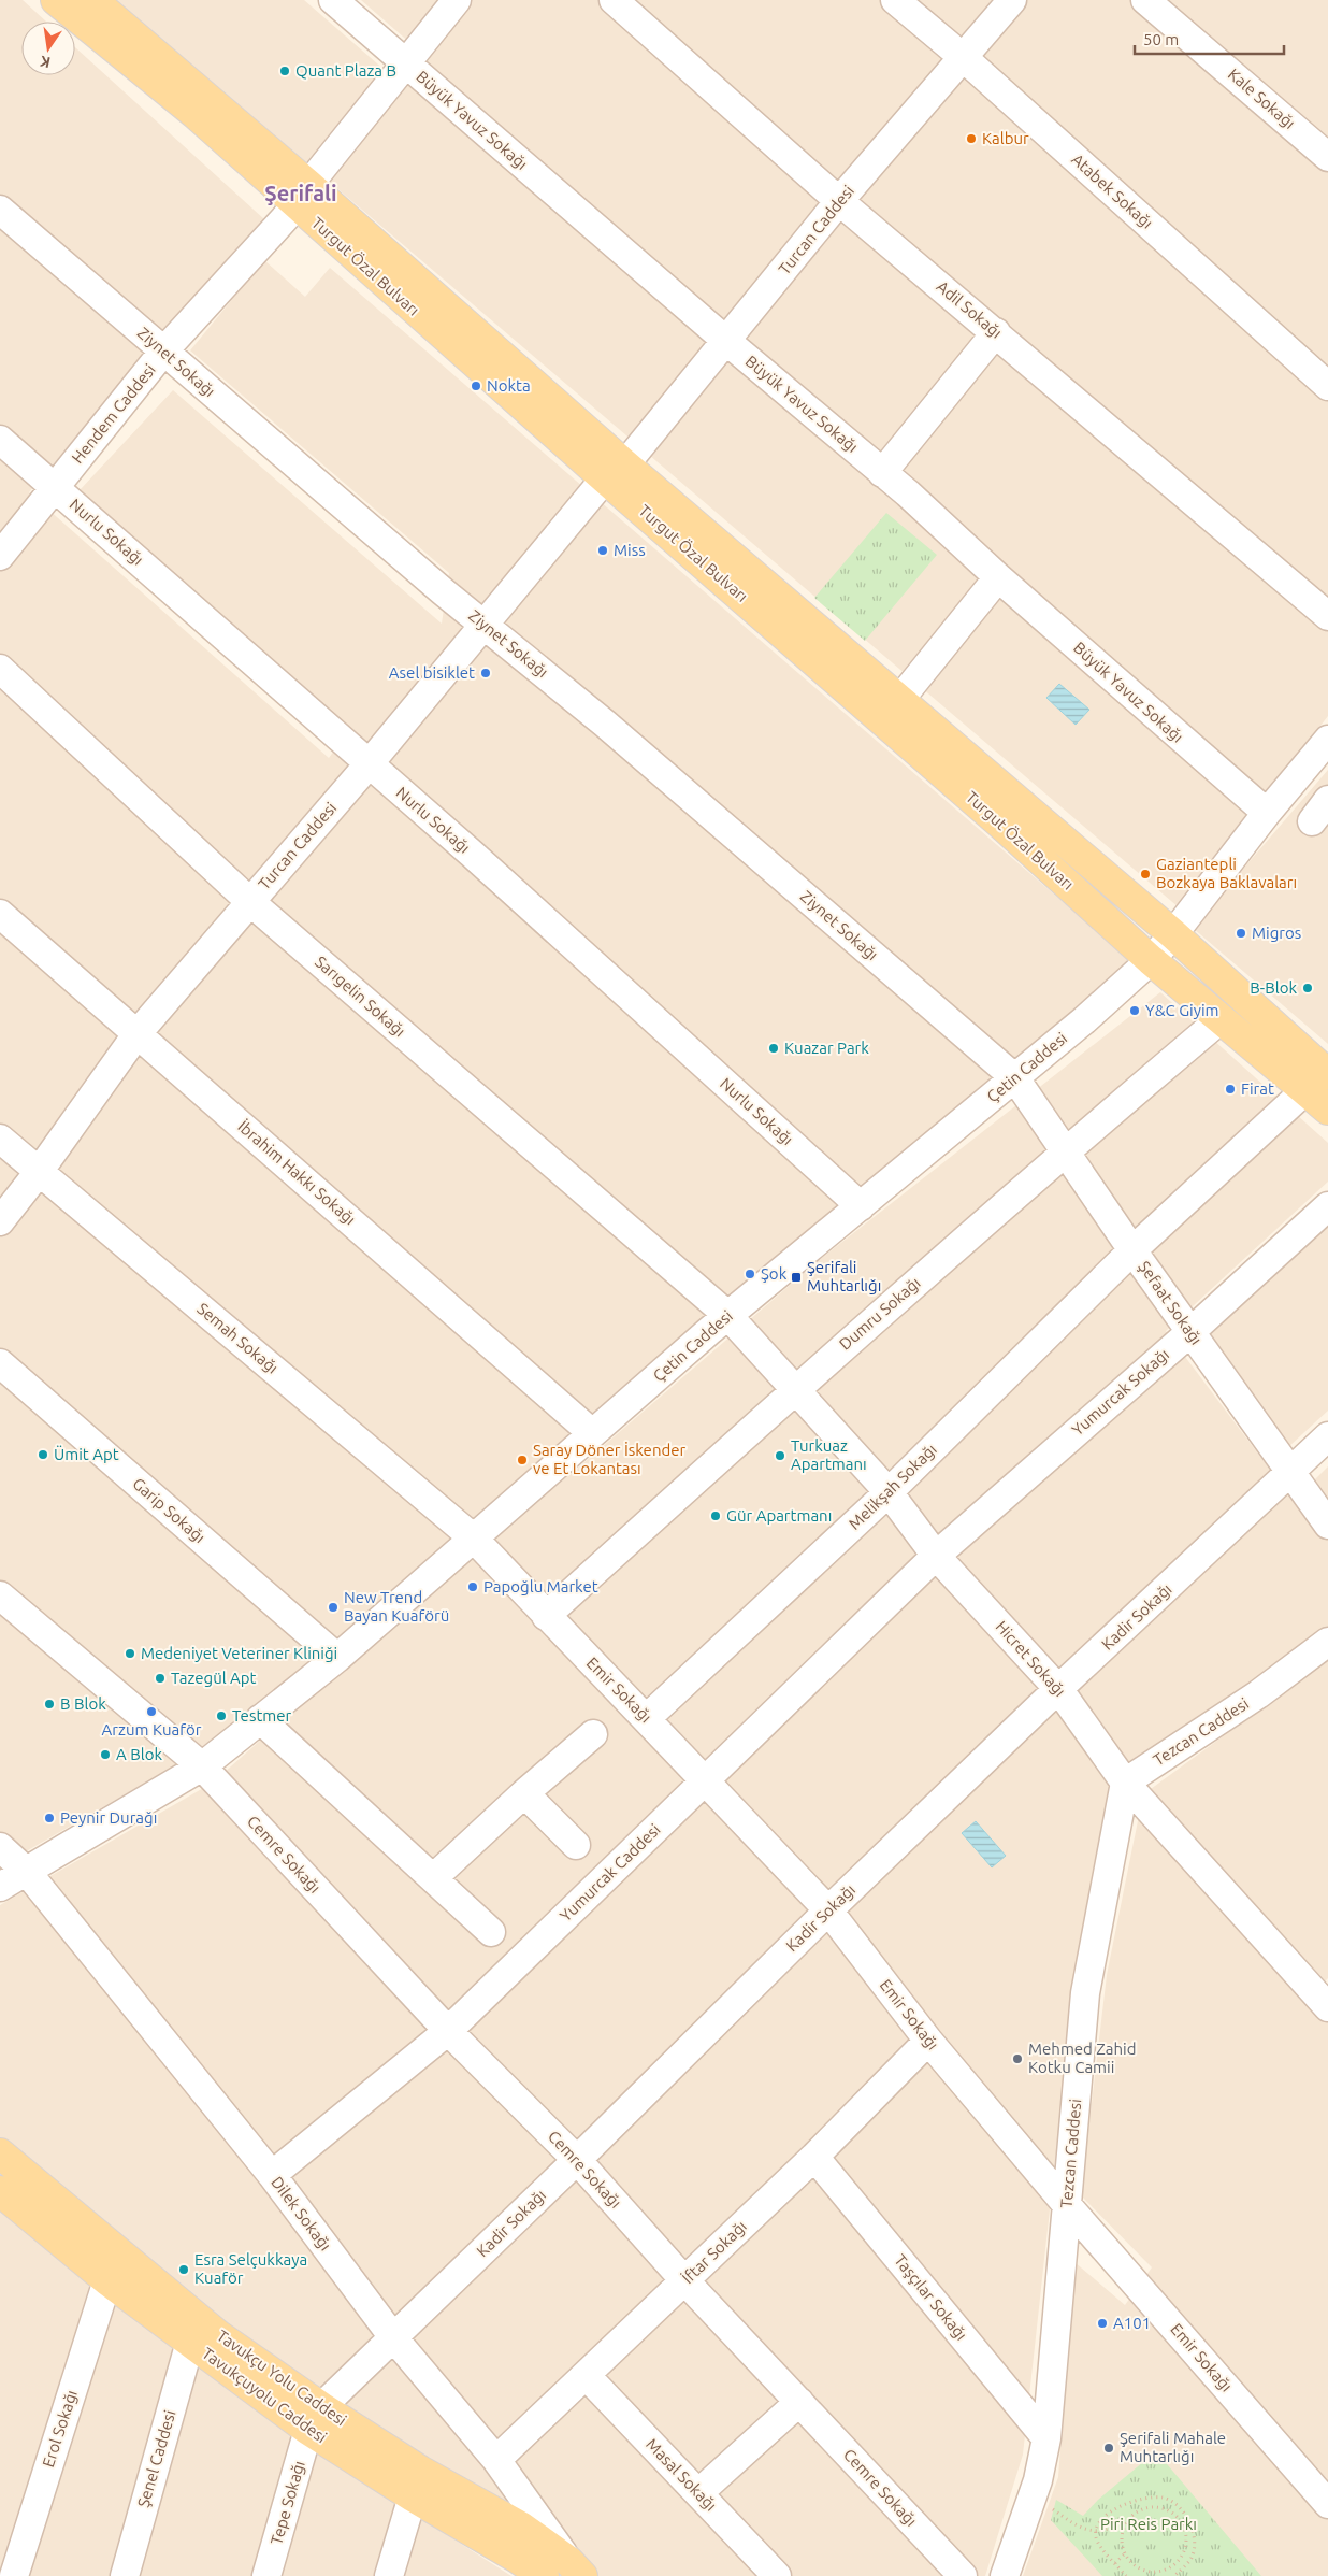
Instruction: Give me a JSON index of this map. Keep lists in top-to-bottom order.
{
  "streets": {
    "main road": ["Turgut Özal Bulvarı", "Tavukçu Yolu Caddesi", "Tavukçuyolu Caddesi"],
    "street": [
      "Kale Sokağı",
      "Büyük Yavuz Sokağı",
      "Atabek Sokağı",
      "Turcan Caddesi",
      "Adil Sokağı",
      "Ziynet Sokağı",
      "Hendem Caddesi",
      "Nurlu Sokağı",
      "Sarıgelin Sokağı",
      "Çetin Caddesi",
      "İbrahim Hakkı Sokağı",
      "Şefaat Sokağı",
      "Dumru Sokağı",
      "Semah Sokağı",
      "Yumurcak Sokağı",
      "Melikşah Sokağı",
      "Garip Sokağı",
      "Kadir Sokağı",
      "Hicret Sokağı",
      "Emir Sokağı",
      "Tezcan Caddesi",
      "Cemre Sokağı",
      "Yumurcak Caddesi",
      "Dilek Sokağı",
      "İftar Sokağı",
      "Taşçılar Sokağı",
      "Erol Sokağı",
      "Şenel Caddesi",
      "Masal Sokağı",
      "Tepe Sokağı"
    ]
  },
  "crossings": [
    ["Büyük Yavuz Sokağı", "Turcan Caddesi"],
    ["Büyük Yavuz Sokağı", "Hendem Caddesi"],
    ["Büyük Yavuz Sokağı", "Çetin Caddesi"],
    ["Atabek Sokağı", "Turcan Caddesi"],
    ["Turcan Caddesi", "Turgut Özal Bulvarı"],
    ["Turcan Caddesi", "Adil Sokağı"],
    ["Turcan Caddesi", "Ziynet Sokağı"],
    ["Turcan Caddesi", "Nurlu Sokağı"],
    ["Turcan Caddesi", "Sarıgelin Sokağı"],
    ["Turcan Caddesi", "İbrahim Hakkı Sokağı"],
    ["Turcan Caddesi", "Semah Sokağı"],
    ["Turgut Özal Bulvarı", "Hendem Caddesi"],
    ["Turgut Özal Bulvarı", "Çetin Caddesi"],
    ["Turgut Özal Bulvarı", "Dumru Sokağı"],
    ["Ziynet Sokağı", "Hendem Caddesi"],
    ["Ziynet Sokağı", "Çetin Caddesi"],
    ["Ziynet Sokağı", "Şefaat Sokağı"],
    ["Hendem Caddesi", "Nurlu Sokağı"],
    ["Nurlu Sokağı", "Çetin Caddesi"],
    ["Sarıgelin Sokağı", "Çetin Caddesi"],
    ["Sarıgelin Sokağı", "Hicret Sokağı"],
    ["Çetin Caddesi", "İbrahim Hakkı Sokağı"],
    ["Çetin Caddesi", "Şefaat Sokağı"],
    ["Çetin Caddesi", "Semah Sokağı"],
    ["Çetin Caddesi", "Garip Sokağı"],
    ["Çetin Caddesi", "Hicret Sokağı"],
    ["Çetin Caddesi", "Emir Sokağı"],
    ["Çetin Caddesi", "Cemre Sokağı"],
    ["Çetin Caddesi", "Dilek Sokağı"],
    ["Şefaat Sokağı", "Dumru Sokağı"],
    ["Şefaat Sokağı", "Yumurcak Sokağı"],
    ["Şefaat Sokağı", "Melikşah Sokağı"],
    ["Şefaat Sokağı", "Kadir Sokağı"],
    ["Dumru Sokağı", "Hicret Sokağı"],
    ["Dumru Sokağı", "Emir Sokağı"],
    ["Semah Sokağı", "Emir Sokağı"],
    ["Yumurcak Sokağı", "Hicret Sokağı"],
    ["Yumurcak Sokağı", "Yumurcak Caddesi"],
    ["Melikşah Sokağı", "Hicret Sokağı"],
    ["Melikşah Sokağı", "Emir Sokağı"],
    ["Kadir Sokağı", "Hicret Sokağı"],
    ["Kadir Sokağı", "Emir Sokağı"],
    ["Kadir Sokağı", "Cemre Sokağı"],
    ["Kadir Sokağı", "Dilek Sokağı"],
    ["Kadir Sokağı", "Tavukçu Yolu Caddesi"],
    ["Kadir Sokağı", "Tavukçuyolu Caddesi"],
    ["Kadir Sokağı", "Tepe Sokağı"],
    ["Hicret Sokağı", "Tezcan Caddesi"],
    ["Hicret Sokağı", "Yumurcak Caddesi"],
    ["Emir Sokağı", "Tezcan Caddesi"],
    ["Emir Sokağı", "Yumurcak Caddesi"],
    ["Emir Sokağı", "İftar Sokağı"],
    ["Tezcan Caddesi", "Taşçılar Sokağı"],
    ["Cemre Sokağı", "Yumurcak Caddesi"],
    ["Cemre Sokağı", "İftar Sokağı"],
    ["Yumurcak Caddesi", "Dilek Sokağı"],
    ["Dilek Sokağı", "İftar Sokağı"],
    ["Dilek Sokağı", "Tavukçu Yolu Caddesi"],
    ["İftar Sokağı", "Taşçılar Sokağı"],
    ["İftar Sokağı", "Masal Sokağı"],
    ["Tavukçu Yolu Caddesi", "Tavukçuyolu Caddesi"],
    ["Tavukçu Yolu Caddesi", "Tepe Sokağı"],
    ["Tavukçuyolu Caddesi", "Erol Sokağı"],
    ["Tavukçuyolu Caddesi", "Şenel Caddesi"],
    ["Tavukçuyolu Caddesi", "Tepe Sokağı"]
  ],
  "districts": ["Şerifali"],
  "parks": ["Piri Reis Parkı"],
  "places": {
    "other": [
      "Quant Plaza B",
      "Kalbur",
      "Nokta",
      "Miss",
      "Asel bisiklet",
      "Gaziantepli Bozkaya Baklavaları",
      "Migros",
      "B-Blok",
      "Y&C Giyim",
      "Kuazar Park",
      "Firat",
      "Şok",
      "Ümit Apt",
      "Turkuaz Apartmanı",
      "Saray Döner İskender ve Et Lokantası",
      "Gür Apartmanı",
      "Papoğlu Market",
      "New Trend Bayan Kuaförü",
      "Medeniyet Veteriner Kliniği",
      "Tazegül Apt",
      "B Blok",
      "Arzum Kuaför",
      "Testmer",
      "A Blok",
      "Peynir Durağı",
      "Mehmed Zahid Kotku Camii",
      "Esra Selçukkaya Kuaför",
      "A101",
      "Şerifali Mahale Muhtarlığı"
    ],
    "transit": ["Şerifali Muhtarlığı"]
  },
  "scale_bar": "50 m",
  "north": "bottom"
}
